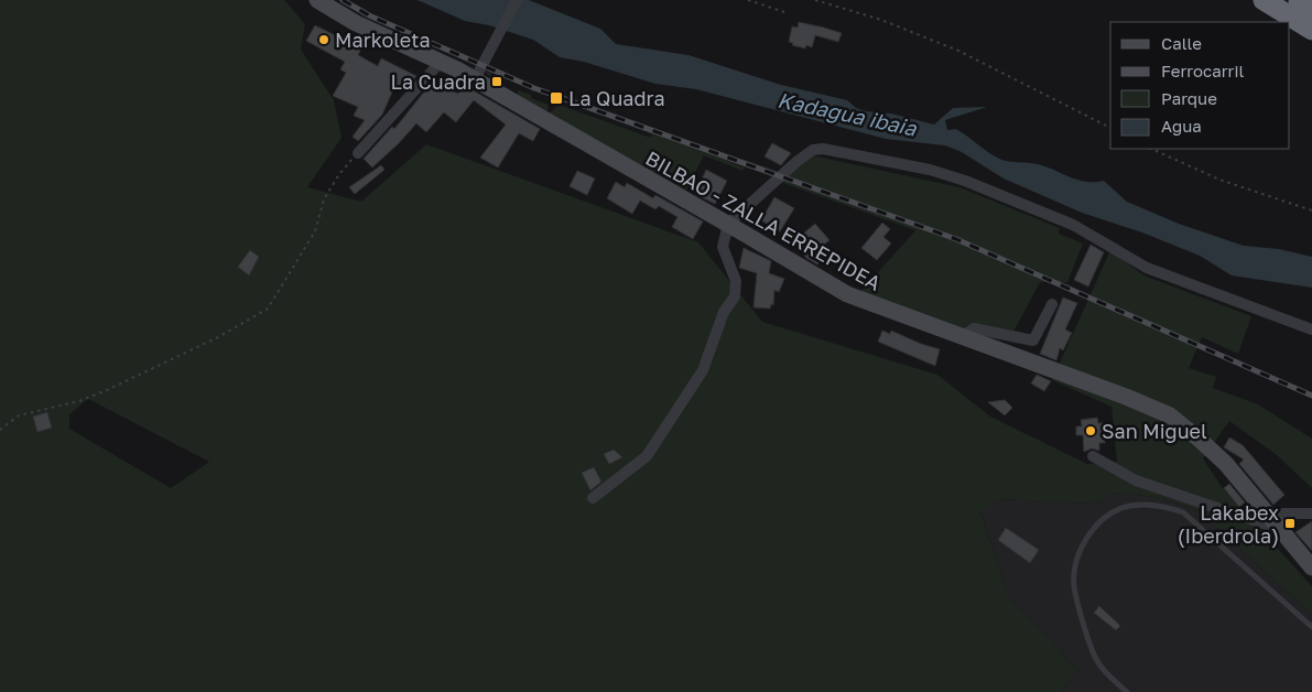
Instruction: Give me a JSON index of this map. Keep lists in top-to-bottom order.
{
  "streets": {
    "street": ["BILBAO - ZALLA ERREPIDEA"]
  },
  "water": ["Kadagua ibaia"],
  "places": {
    "other": ["Markoleta", "San Miguel"],
    "transit": ["La Cuadra", "La Quadra", "Lakabex (Iberdrola)"]
  },
  "legend": [
    "Calle",
    "Ferrocarril",
    "Parque",
    "Agua"
  ]
}
